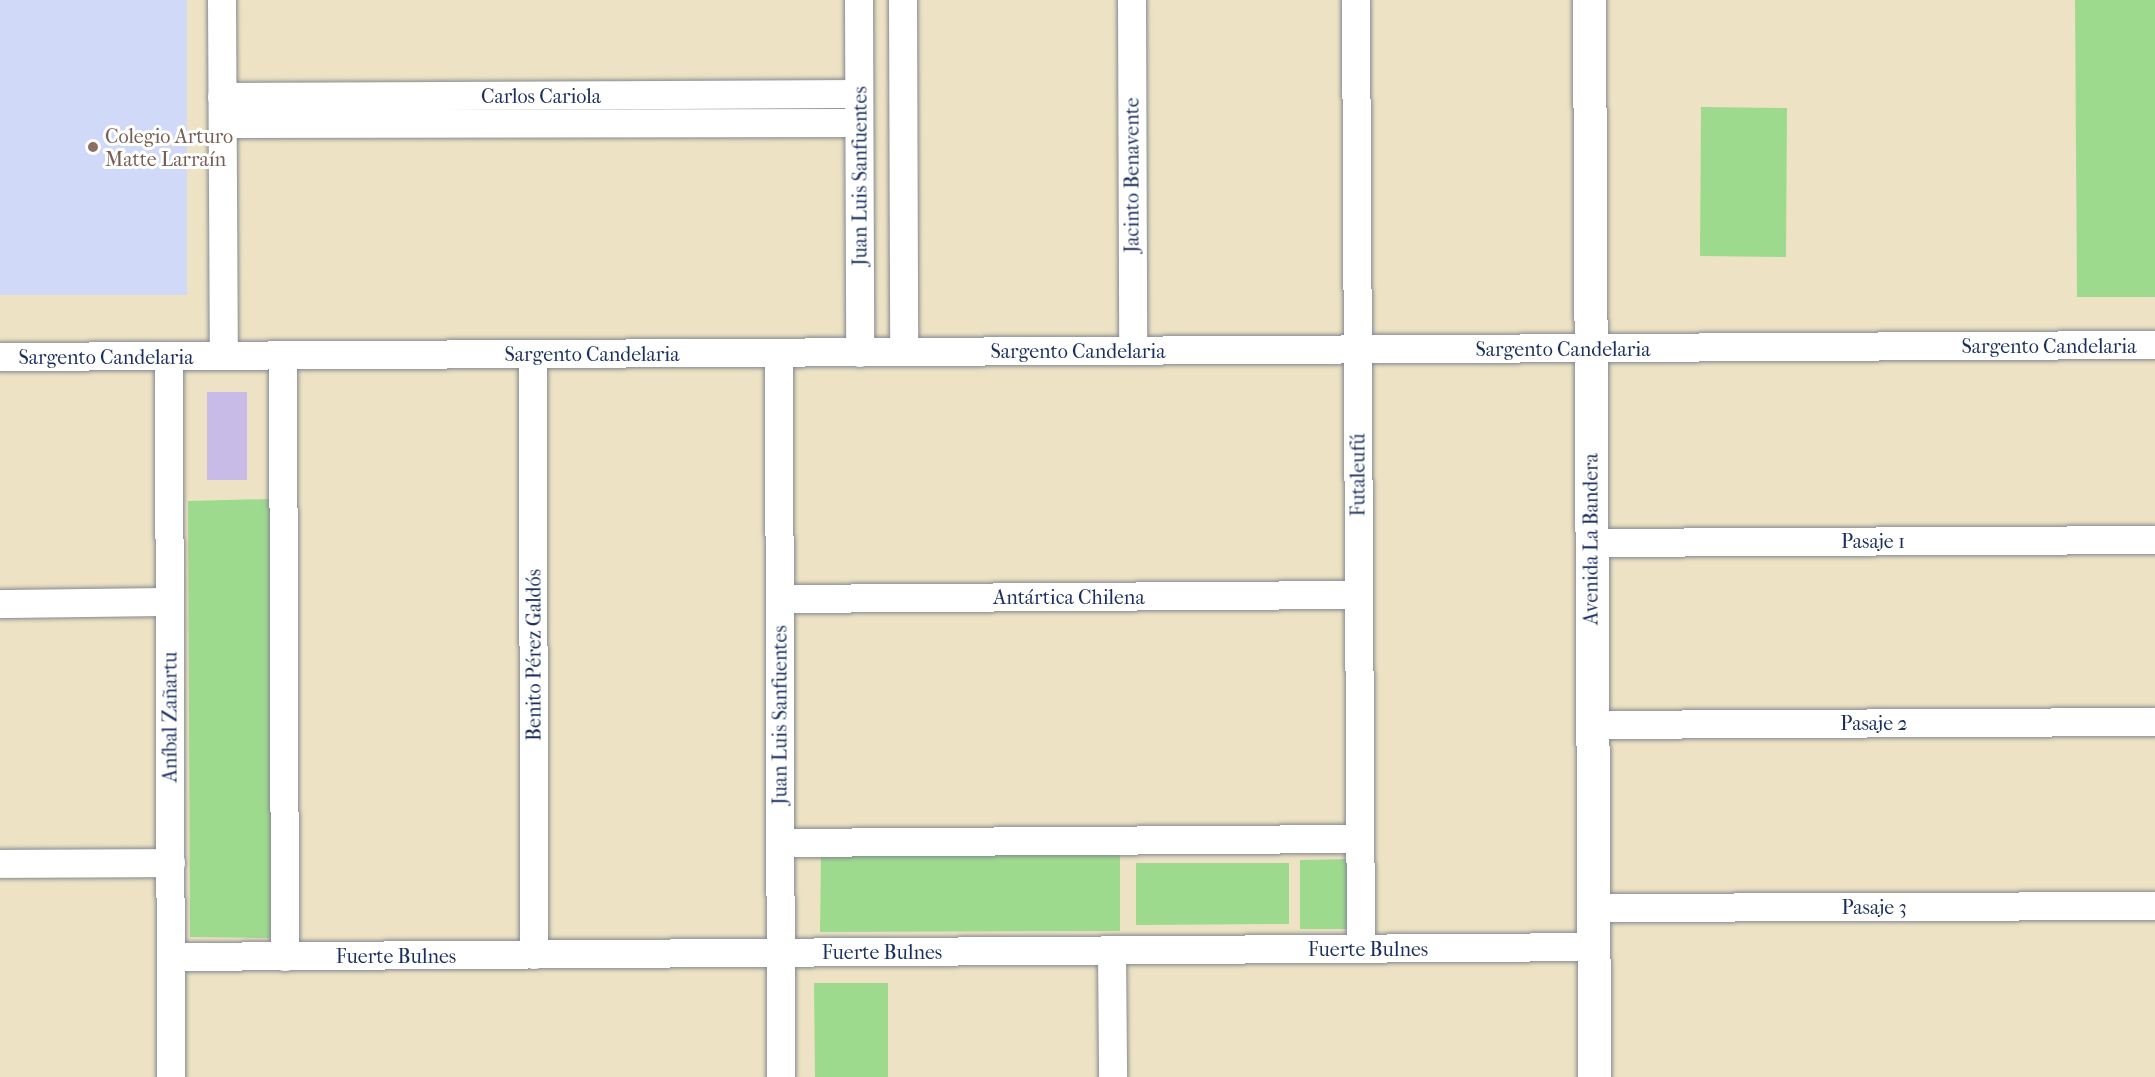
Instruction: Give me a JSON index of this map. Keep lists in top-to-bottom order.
{
  "streets": {
    "street": [
      "Carlos Cariola",
      "Jacinto Benavente",
      "Juan Luis Sanfuentes",
      "Sargento Candelaria",
      "Futaleufú",
      "Avenida La Bandera",
      "Pasaje 1",
      "Antártica Chilena",
      "Benito Pérez Galdós",
      "Aníbal Zañartu",
      "Pasaje 2",
      "Pasaje 3",
      "Fuerte Bulnes"
    ]
  },
  "crossings": [
    ["Carlos Cariola", "Juan Luis Sanfuentes"],
    ["Jacinto Benavente", "Sargento Candelaria"],
    ["Juan Luis Sanfuentes", "Sargento Candelaria"],
    ["Juan Luis Sanfuentes", "Antártica Chilena"],
    ["Juan Luis Sanfuentes", "Fuerte Bulnes"],
    ["Sargento Candelaria", "Futaleufú"],
    ["Sargento Candelaria", "Avenida La Bandera"],
    ["Sargento Candelaria", "Benito Pérez Galdós"],
    ["Sargento Candelaria", "Aníbal Zañartu"],
    ["Futaleufú", "Antártica Chilena"],
    ["Futaleufú", "Fuerte Bulnes"],
    ["Avenida La Bandera", "Pasaje 1"],
    ["Avenida La Bandera", "Pasaje 2"],
    ["Avenida La Bandera", "Pasaje 3"],
    ["Avenida La Bandera", "Fuerte Bulnes"],
    ["Benito Pérez Galdós", "Fuerte Bulnes"],
    ["Aníbal Zañartu", "Fuerte Bulnes"]
  ],
  "places": ["Colegio Arturo Matte Larraín"]
}
